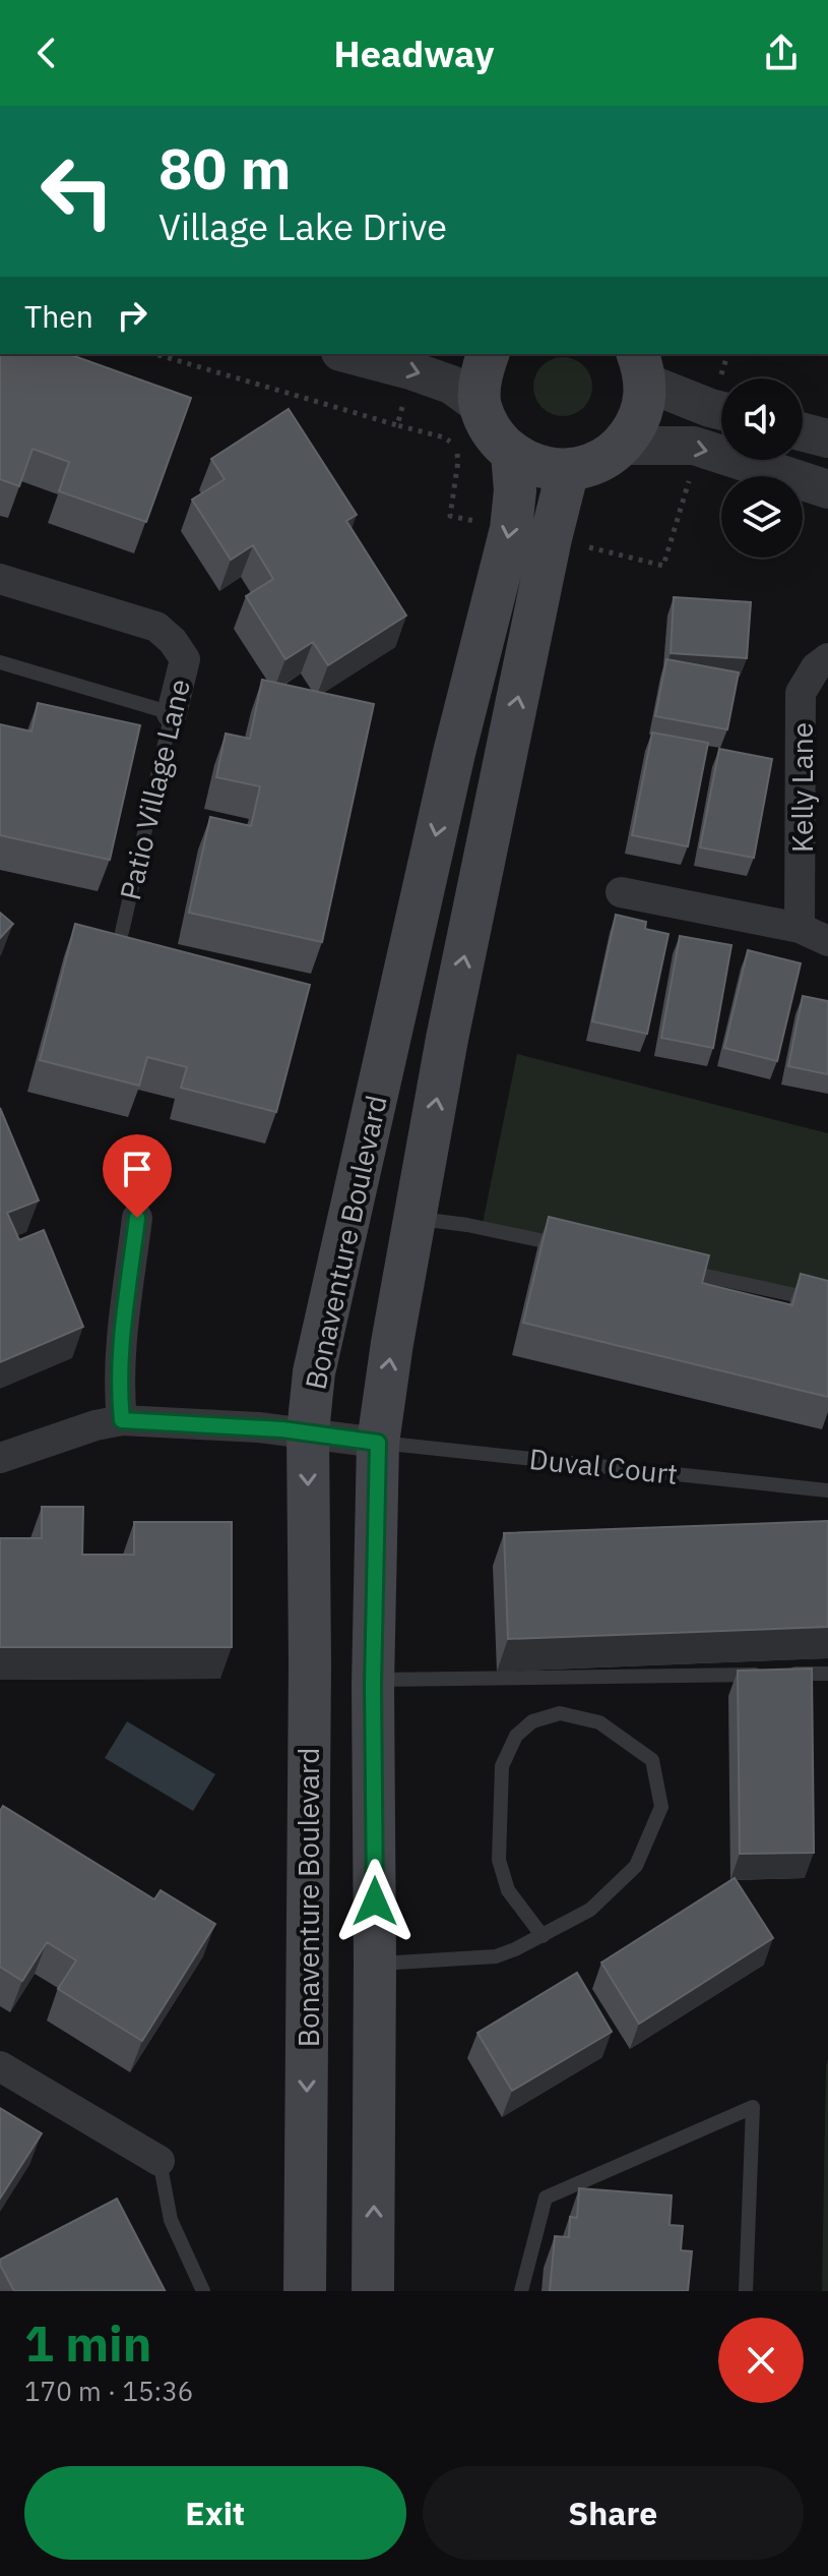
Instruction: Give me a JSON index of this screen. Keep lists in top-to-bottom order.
{
  "streets": {
    "main road": ["Bonaventure Boulevard"],
    "street": ["Kelly Lane", "Patio Village Lane"],
    "lane": ["Duval Court"]
  },
  "crossings": [
    ["Bonaventure Boulevard", "Duval Court"]
  ],
  "page": {
    "header": "Headway",
    "turn": ["80 m", "Village Lake Drive"],
    "then": "Then",
    "heading": ["1 min", "170 m · 15:36"],
    "buttons": ["Exit", "Share"]
  }
}
